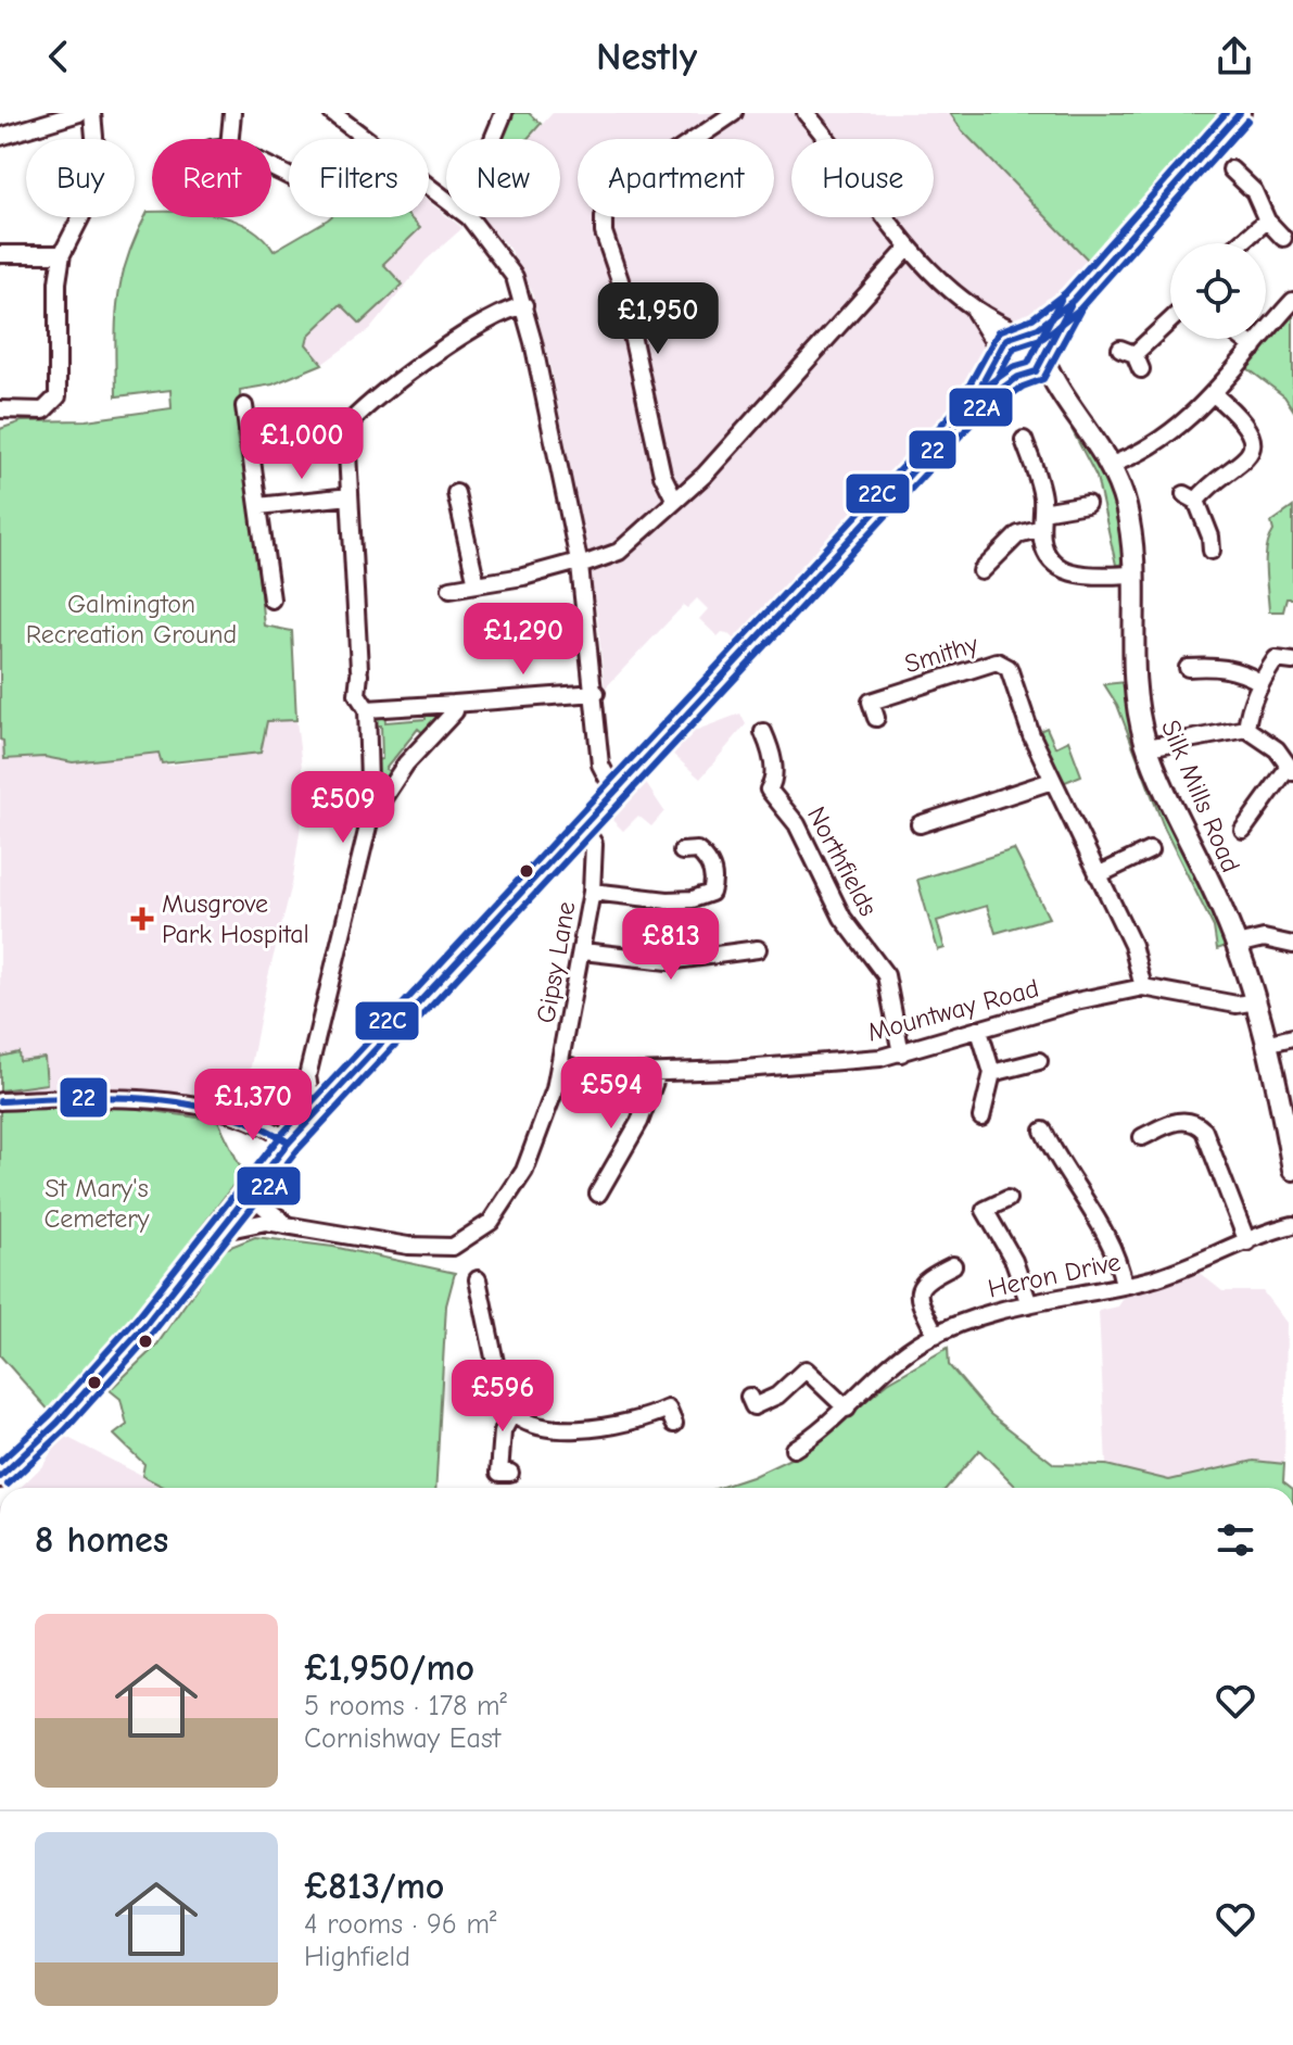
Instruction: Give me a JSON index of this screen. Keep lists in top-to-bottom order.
{
  "streets": {
    "main road": ["Silk Mills Road"],
    "street": [
      "Smithy",
      "Northfields",
      "Gipsy Lane",
      "Mountway Road",
      "Heron Drive"
    ]
  },
  "crossings": [
    ["Smithy", "Mountway Road"],
    ["Silk Mills Road", "Mountway Road"],
    ["Northfields", "Mountway Road"]
  ],
  "parks": ["Galmington Recreation Ground", "St Mary's Cemetery"],
  "places": {
    "health": ["Musgrove Park Hospital"]
  },
  "lines": ["transit line 22", "transit line 22C", "transit line 22A"],
  "page": {
    "header": "Nestly",
    "chip": [
      "Buy",
      "Rent",
      "Filters",
      "New",
      "Apartment",
      "House"
    ],
    "price": [
      "£1,950",
      "£1,000",
      "£1,290",
      "£509",
      "£813",
      "£594",
      "£1,370",
      "£596"
    ],
    "heading": "8 homes",
    "list": [
      {
        "name": "£1,950/mo",
        "note": "5 rooms · 178 m² · Cornishway East"
      },
      {
        "name": "£813/mo",
        "note": "4 rooms · 96 m² · Highfield"
      }
    ]
  }
}
